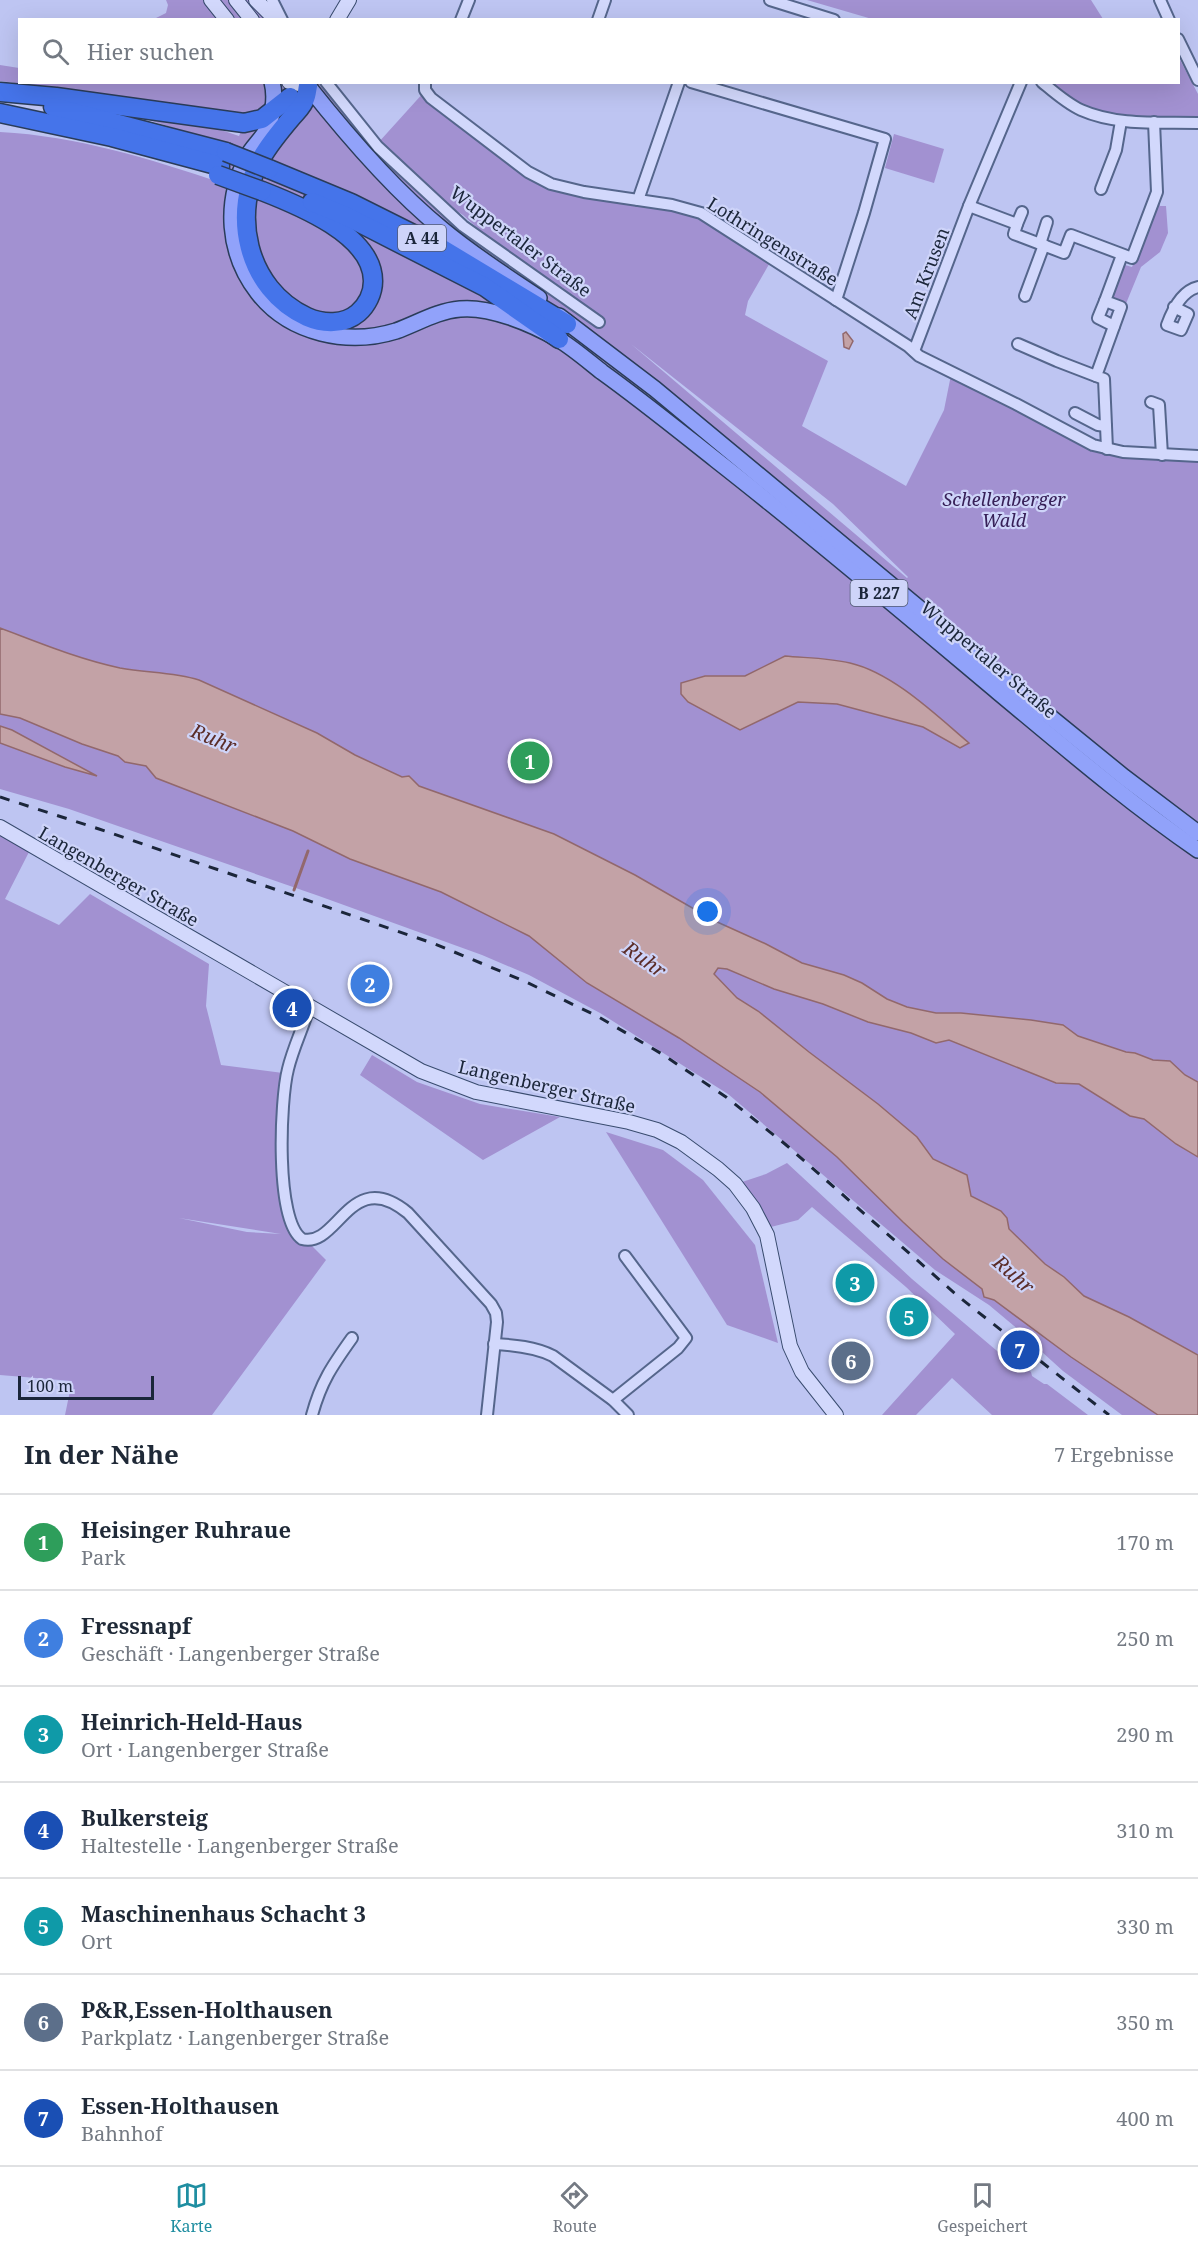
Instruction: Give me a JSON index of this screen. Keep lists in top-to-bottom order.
{
  "streets": {
    "highway": ["A 44"],
    "main road": ["Wuppertaler Straße", "B 227", "Langenberger Straße"],
    "street": ["Lothringenstraße", "Am Krusen"]
  },
  "crossings": [
    ["A 44", "Wuppertaler Straße"],
    ["Lothringenstraße", "Am Krusen"]
  ],
  "water": ["Ruhr"],
  "parks": ["Schellenberger Wald"],
  "scale_bar": "100 m",
  "page": {
    "search": "Hier suchen",
    "pins": [
      "1",
      "2",
      "4",
      "3",
      "5",
      "7",
      "6"
    ],
    "scale": "100 m",
    "heading": ["In der Nähe", "7 Ergebnisse"],
    "list": [
      {
        "mark": "1",
        "name": "Heisinger Ruhraue",
        "note": "Park",
        "value": "170 m"
      },
      {
        "mark": "2",
        "name": "Fressnapf",
        "note": "Geschäft · Langenberger Straße",
        "value": "250 m"
      },
      {
        "mark": "3",
        "name": "Heinrich-Held-Haus",
        "note": "Ort · Langenberger Straße",
        "value": "290 m"
      },
      {
        "mark": "4",
        "name": "Bulkersteig",
        "note": "Haltestelle · Langenberger Straße",
        "value": "310 m"
      },
      {
        "mark": "5",
        "name": "Maschinenhaus Schacht 3",
        "note": "Ort",
        "value": "330 m"
      },
      {
        "mark": "6",
        "name": "P&R,Essen-Holthausen",
        "note": "Parkplatz · Langenberger Straße",
        "value": "350 m"
      },
      {
        "mark": "7",
        "name": "Essen-Holthausen",
        "note": "Bahnhof",
        "value": "400 m"
      }
    ],
    "nav": ["Karte", "Route", "Gespeichert"]
  }
}
